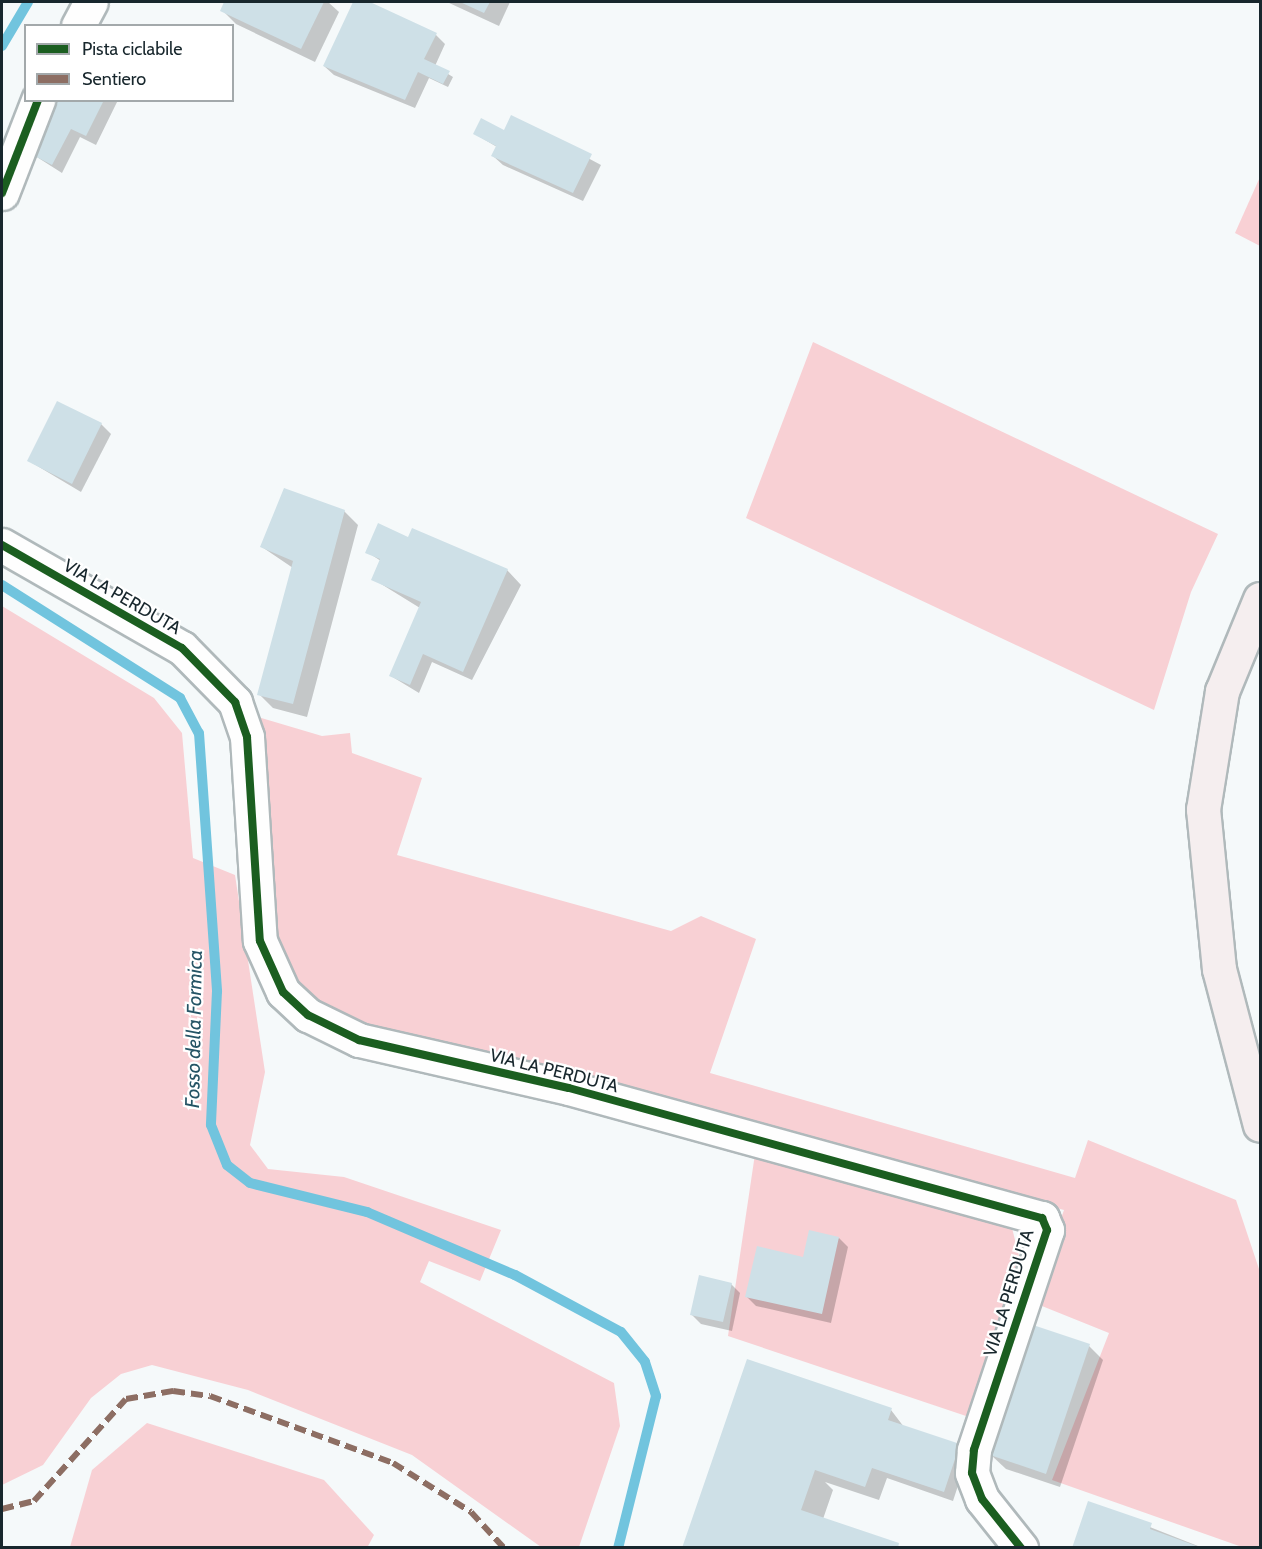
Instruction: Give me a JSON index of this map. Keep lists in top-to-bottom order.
{
  "streets": {
    "street": ["VIA LA PERDUTA"]
  },
  "water": ["Fosso della Formica"],
  "legend": ["Pista ciclabile", "Sentiero"]
}
